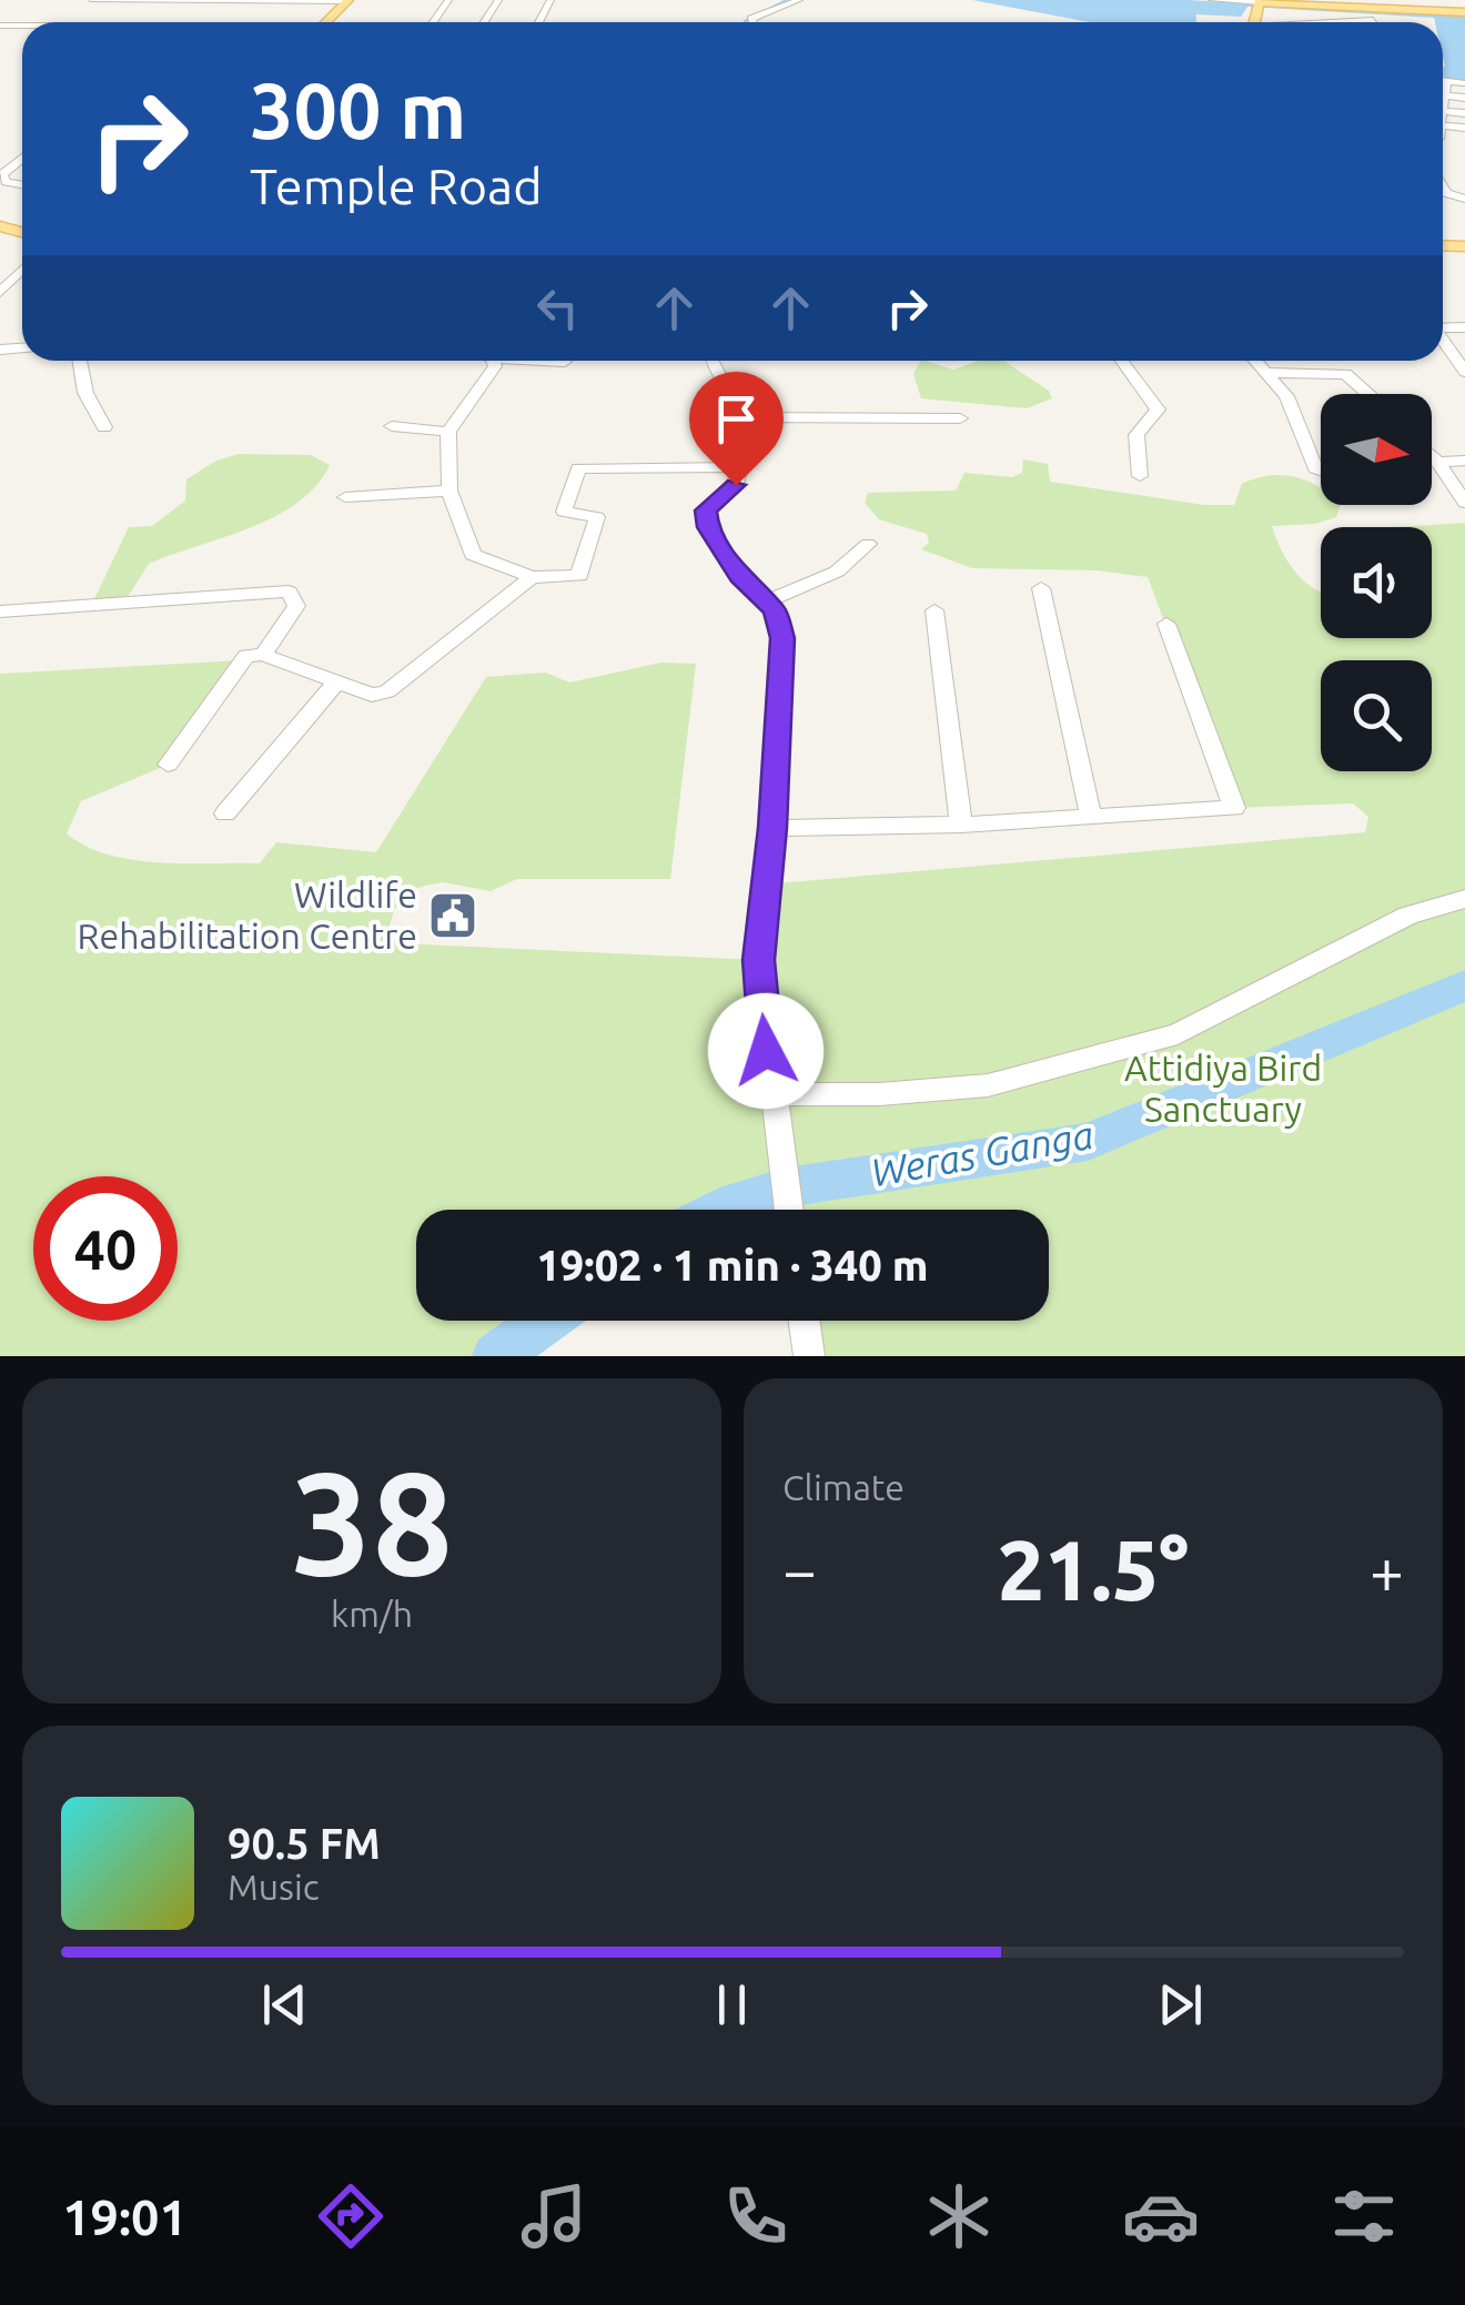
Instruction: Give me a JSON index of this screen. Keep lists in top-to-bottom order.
{
  "water": ["Weras Ganga"],
  "parks": ["Attidiya Bird Sanctuary"],
  "places": {
    "public building": ["Wildlife Rehabilitation Centre"]
  },
  "north": "right",
  "page": {
    "turn": ["300 m", "Temple Road"],
    "limit": "40",
    "trip": "19:02 · 1 min · 340 m",
    "tile": [
      ["38", "km/h"],
      "Climate"
    ],
    "heat": ["−", "21.5°", "+"],
    "song": ["90.5 FM", "Music"],
    "tabs": "19:01"
  }
}
